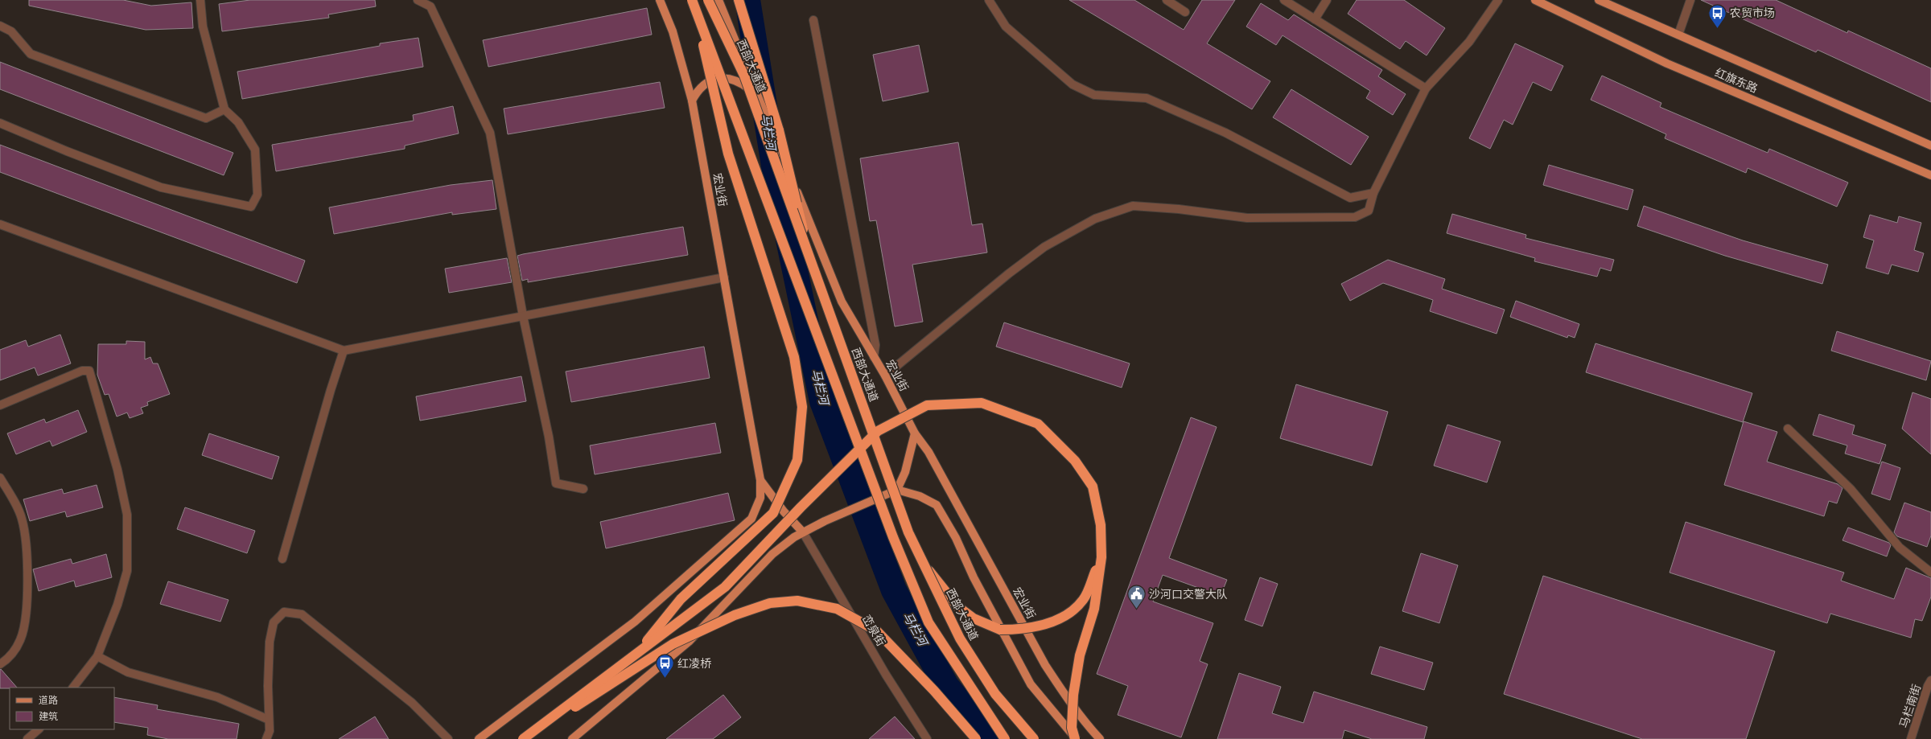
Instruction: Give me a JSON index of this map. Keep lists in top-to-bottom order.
{
  "streets": {
    "highway": ["西部大通道"],
    "main road": ["红旗东路", "宏业街"],
    "street": ["峦泉街", "马栏南街"]
  },
  "water": ["马栏河"],
  "places": {
    "bus stop": ["农贸市场", "红凌桥"],
    "public building": ["沙河口交警大队"]
  },
  "legend": ["道路", "建筑"]
}
